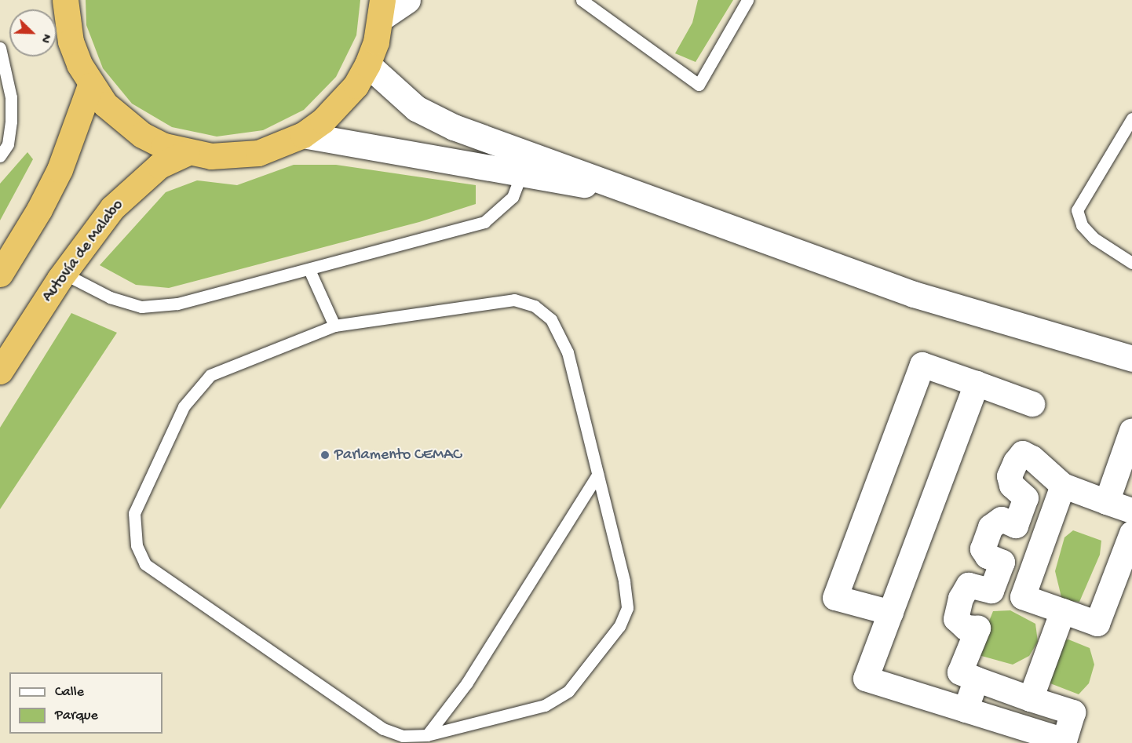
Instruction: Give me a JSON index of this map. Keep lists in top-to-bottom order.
{
  "streets": {
    "highway": ["Autovía de Malabo"]
  },
  "places": ["Parlamento CEMAC"],
  "legend": ["Calle", "Parque"],
  "north": "bottom right"
}
